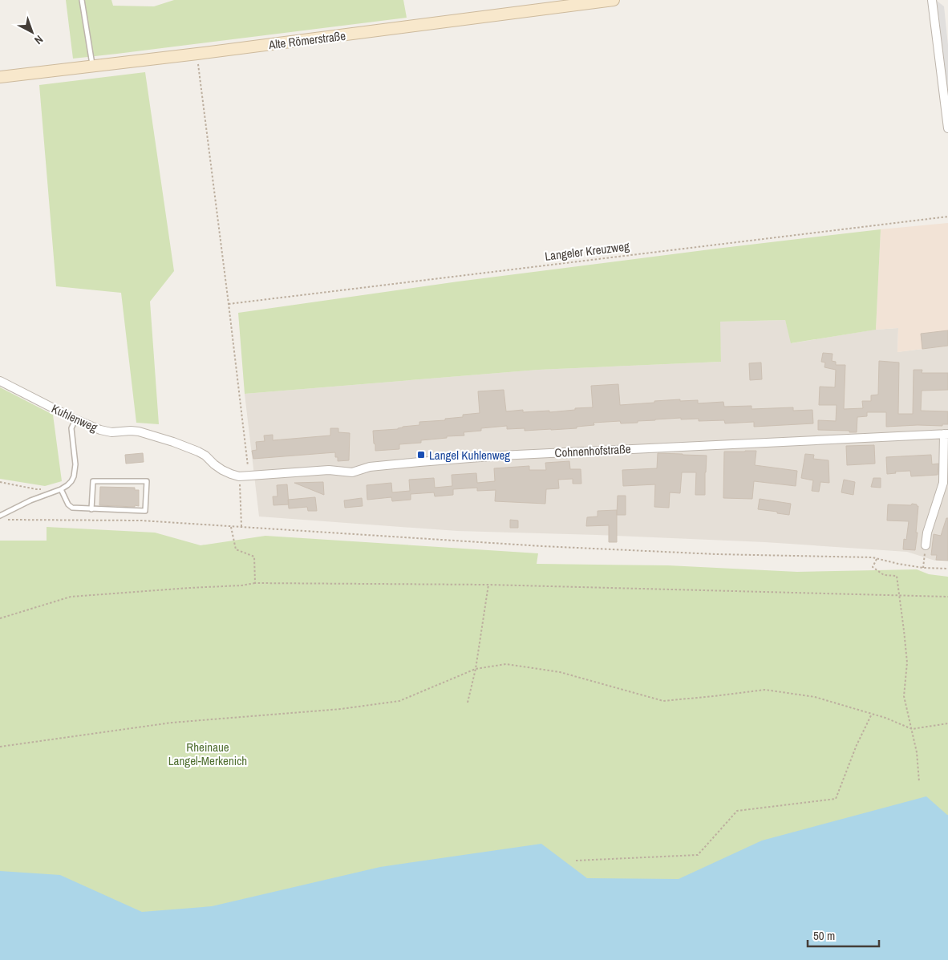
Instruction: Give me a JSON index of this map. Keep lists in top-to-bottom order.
{
  "streets": {
    "street": ["Alte Römerstraße", "Kuhlenweg", "Cohnenhofstraße"],
    "path": ["Langeler Kreuzweg"]
  },
  "crossings": [
    ["Kuhlenweg", "Cohnenhofstraße"]
  ],
  "parks": ["Rheinaue Langel-Merkenich"],
  "places": {
    "transit": ["Langel Kuhlenweg"]
  },
  "scale_bar": "50 m",
  "north": "bottom right"
}
